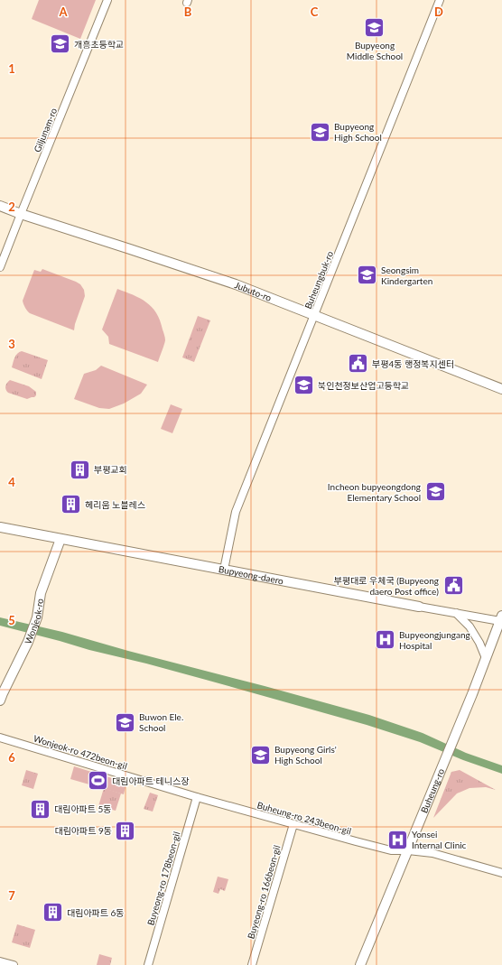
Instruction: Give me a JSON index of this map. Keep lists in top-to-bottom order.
{
  "streets": {
    "main road": [
      "Jubuto-ro",
      "Bupyeong-daero",
      "Wonjeok-ro",
      "Buheung-ro"
    ],
    "street": [
      "Giljunam-ro",
      "Buheungbuk-ro",
      "Wonjeok-ro 472beon-gil",
      "Buheung-ro 243beon-gil",
      "Buyeong-ro 178beon-gil",
      "Buyeong-ro 166beon-gil"
    ]
  },
  "crossings": [
    ["Giljunam-ro", "Jubuto-ro"],
    ["Buheungbuk-ro", "Jubuto-ro"],
    ["Buheungbuk-ro", "Bupyeong-daero"],
    ["Bupyeong-daero", "Wonjeok-ro"],
    ["Bupyeong-daero", "Buheung-ro"],
    ["Wonjeok-ro 472beon-gil", "Buheung-ro 243beon-gil"],
    ["Wonjeok-ro 472beon-gil", "Buyeong-ro 178beon-gil"],
    ["Buheung-ro", "Buheung-ro 243beon-gil"],
    ["Buheung-ro 243beon-gil", "Buyeong-ro 178beon-gil"],
    ["Buheung-ro 243beon-gil", "Buyeong-ro 166beon-gil"]
  ],
  "places": {
    "school or university": [
      "Bupyeong Middle School",
      "개흥초등학교",
      "Bupyeong High School",
      "Seongsim Kindergarten",
      "북인천정보산업고등학교",
      "Incheon bupyeongdong Elementary School",
      "Buwon Ele. School",
      "Bupyeong Girls' High School"
    ],
    "public building": ["부평4동 행정복지센터", "부평대로 우체국 (Bupyeong daero Post office)"],
    "building": [
      "부평교회",
      "헤리움 노블레스",
      "대림아파트 5동",
      "대림아파트 9동",
      "대림아파트 6동"
    ],
    "hospital": ["Bupyeongjungang Hospital", "Yonsei Internal Clinic"],
    "sports": ["대림아파트 테니스장"]
  },
  "grid": {
    "columns": [
      "A",
      "B",
      "C",
      "D"
    ],
    "rows": [
      "1",
      "2",
      "3",
      "4",
      "5",
      "6",
      "7"
    ]
  }
}
